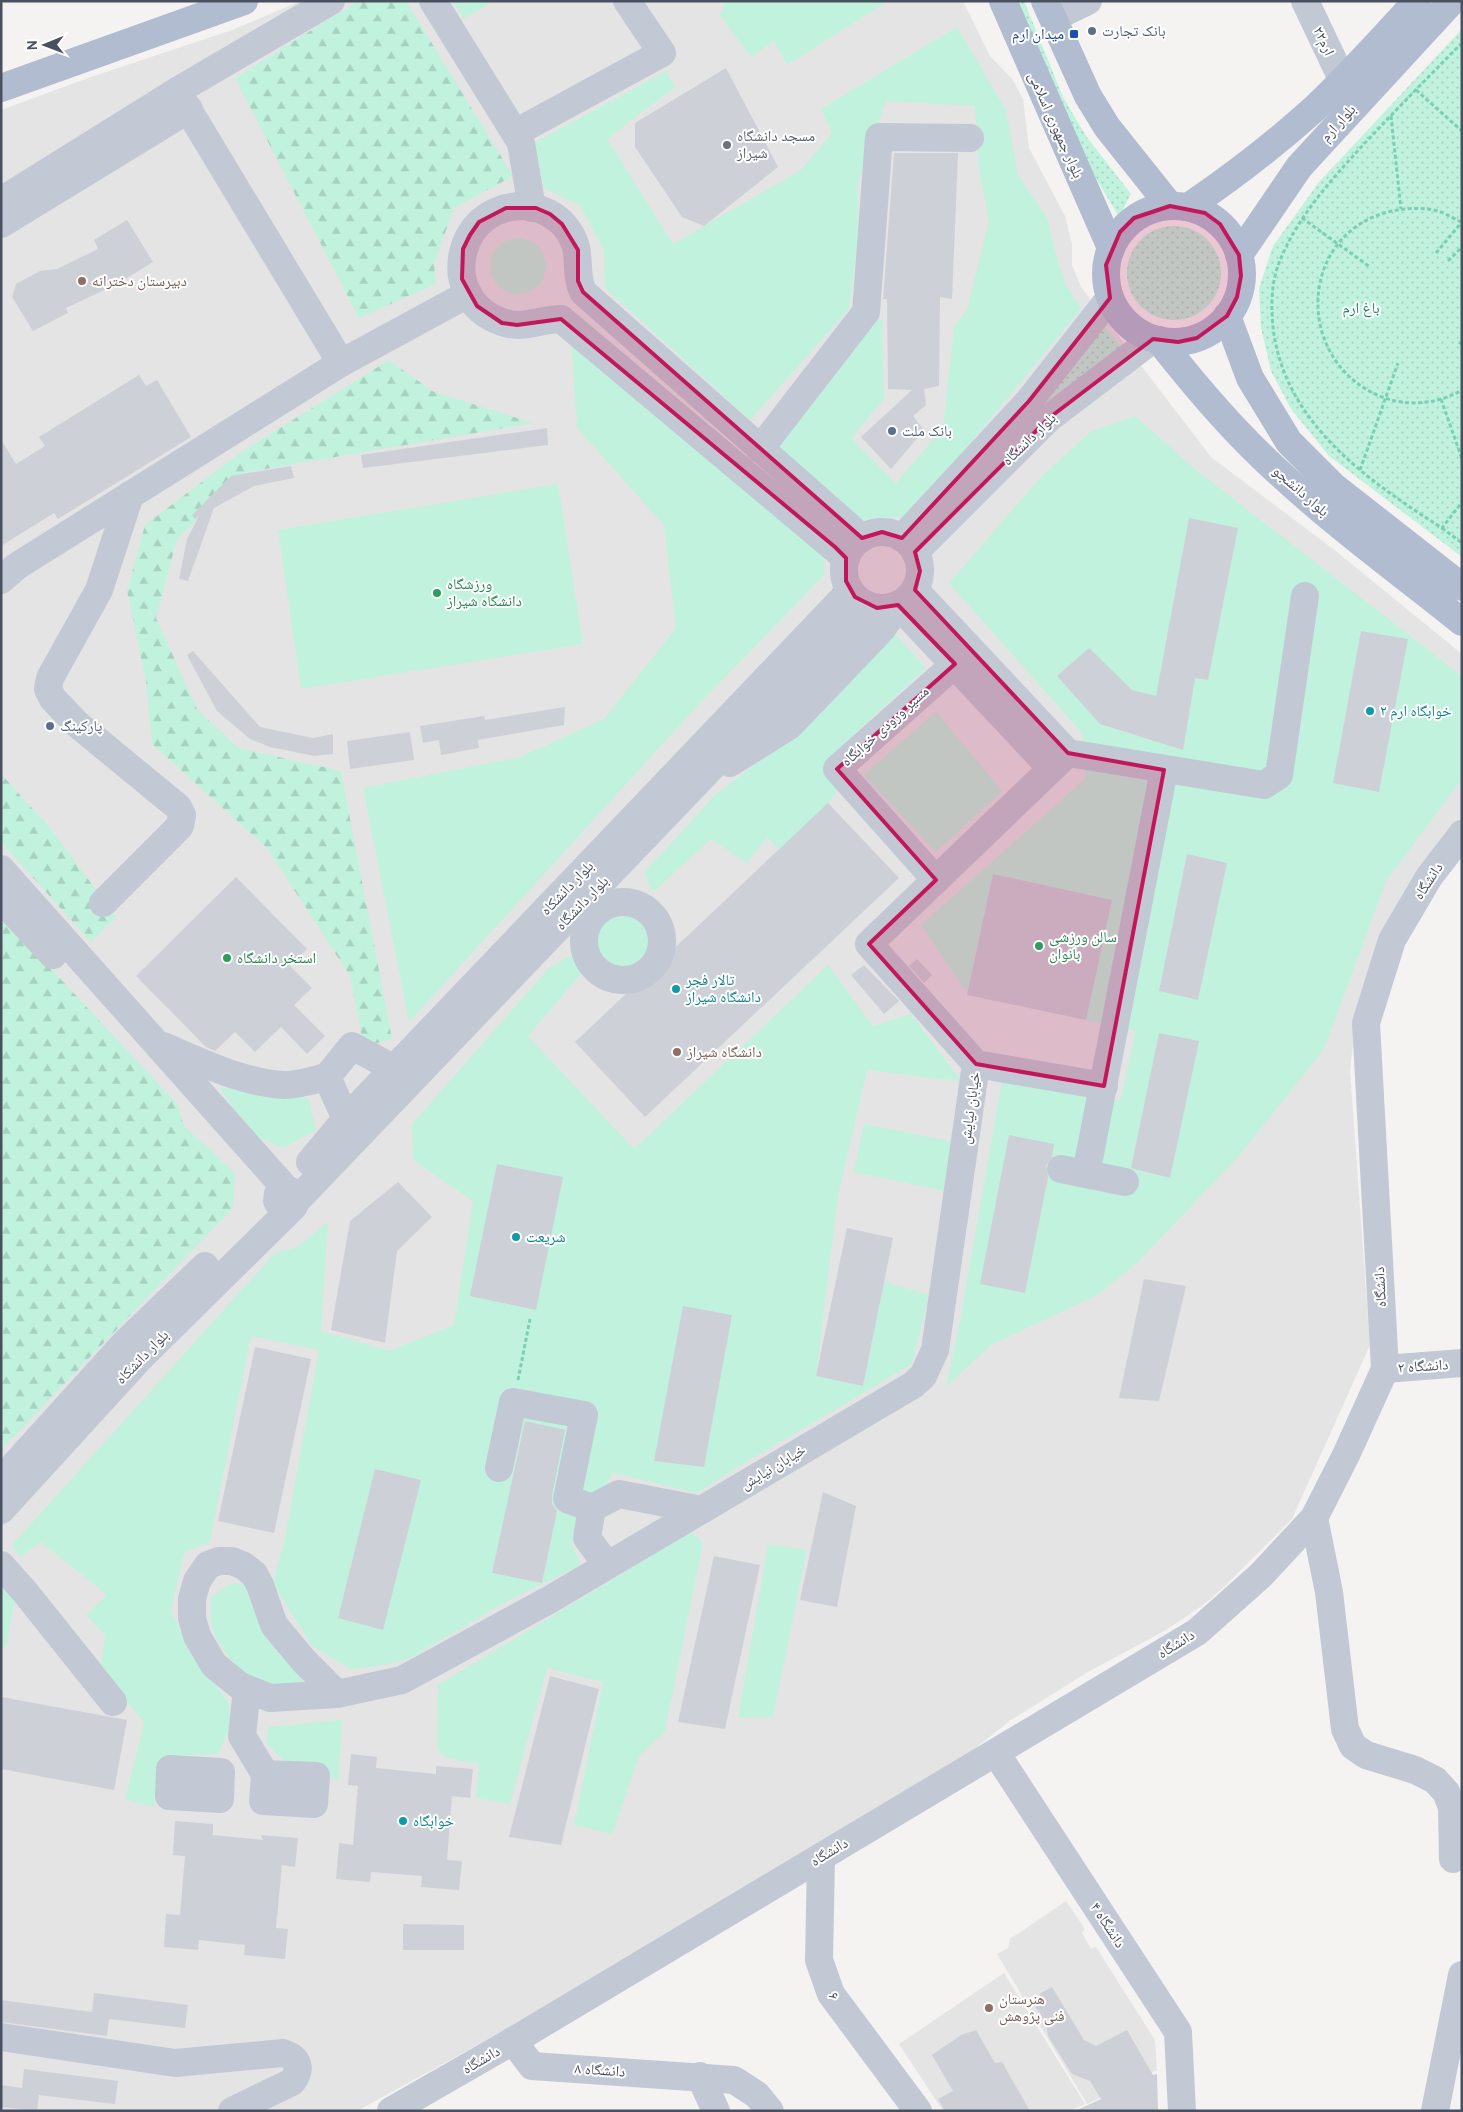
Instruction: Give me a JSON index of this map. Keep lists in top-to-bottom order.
{
  "streets": {
    "main road": ["بلوار ارم", "بلوار جمهوری اسلامی", "بلوار دانشجو"],
    "street": [
      "ارم۲۲",
      "بلوار دانشگاه",
      "مسیر ورودی خوابگاه",
      "دانشگاه",
      "بلوار دانشکاه",
      "خیابان نیایش",
      "۲ دانشگاه",
      "۴ دانشگاه",
      "۶",
      "۸ دانشگاه"
    ]
  },
  "crossings": [
    ["ارم۲۲", "بلوار ارم"],
    ["بلوار ارم", "بلوار جمهوری اسلامی"],
    ["بلوار ارم", "بلوار دانشگاه"],
    ["بلوار ارم", "بلوار دانشجو"],
    ["بلوار جمهوری اسلامی", "بلوار دانشگاه"],
    ["بلوار جمهوری اسلامی", "بلوار دانشجو"],
    ["بلوار دانشگاه", "بلوار دانشجو"],
    ["بلوار دانشگاه", "بلوار دانشکاه"],
    ["دانشگاه", "۲ دانشگاه"],
    ["دانشگاه", "۴ دانشگاه"],
    ["دانشگاه", "۶"],
    ["دانشگاه", "۸ دانشگاه"]
  ],
  "parks": ["باغ ارم"],
  "places": {
    "other": [
      "بانک تجارت",
      "مسجد دانشگاه شیراز",
      "دبیرستان دخترانه",
      "بانک ملت",
      "ورزشگاه دانشگاه شیراز",
      "خوابگاه ارم ۲",
      "پارکینگ",
      "سالن ورزشی بانوان",
      "استخر دانشگاه",
      "تالار فجر دانشگاه شیراز",
      "دانشگاه شیراز",
      "شریعت",
      "خوابگاه",
      "هنرستان فنی پژوهش"
    ],
    "transit": ["میدان ارم"]
  },
  "north": "left"
}
